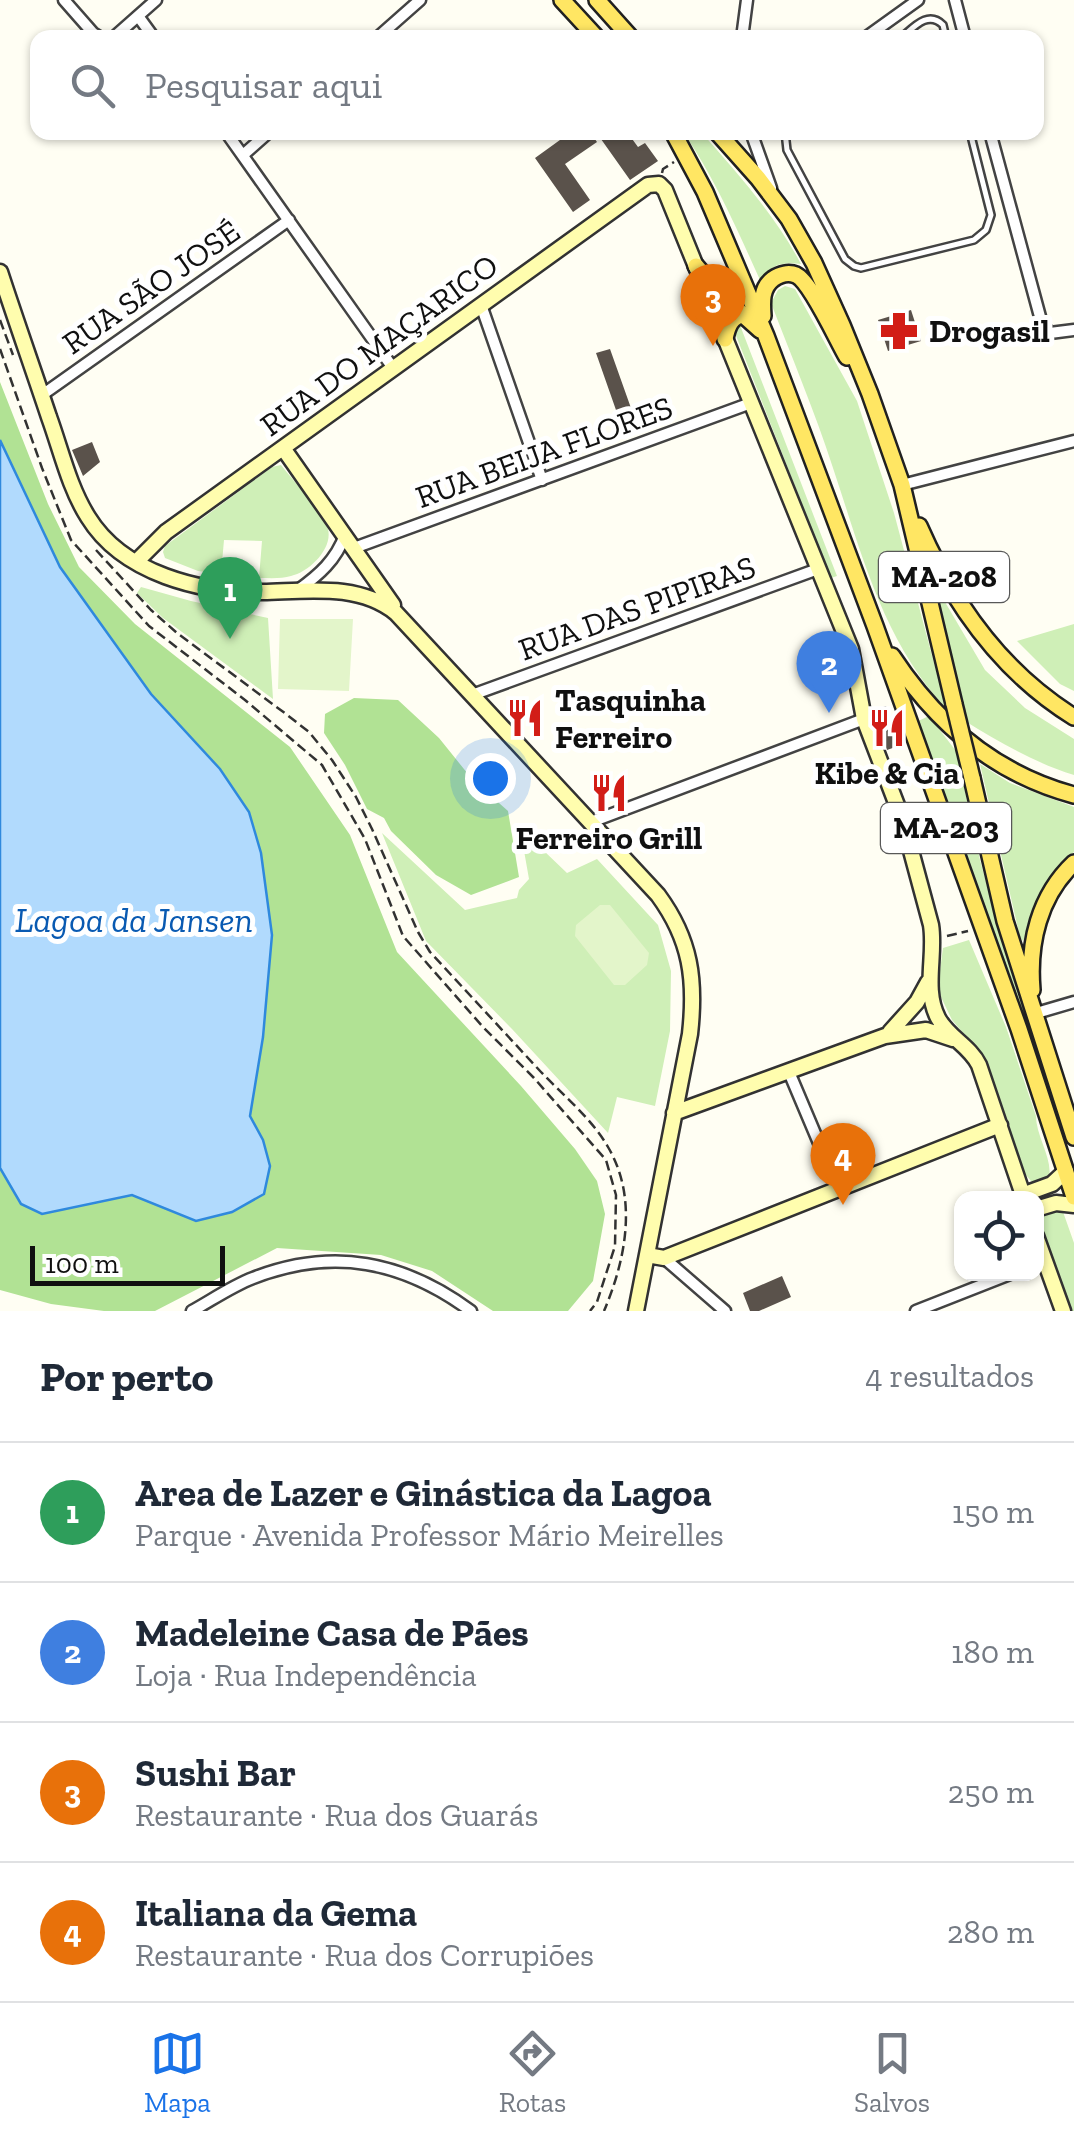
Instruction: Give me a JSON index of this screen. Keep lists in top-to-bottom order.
{
  "streets": {
    "main road": ["MA-208", "MA-203"],
    "street": [
      "RUA SÃO JOSÉ",
      "RUA DO MAÇARICO",
      "RUA BEIJA FLORES",
      "RUA DAS PIPIRAS"
    ]
  },
  "crossings": [
    ["MA-208", "MA-203"]
  ],
  "water": ["Lagoa da Jansen"],
  "places": {
    "pharmacy": ["Drogasil"],
    "restaurant": ["Tasquinha Ferreiro", "Kibe & Cia", "Ferreiro Grill"]
  },
  "scale_bar": "100 m",
  "page": {
    "search": "Pesquisar aqui",
    "pins": [
      "3",
      "1",
      "2",
      "4"
    ],
    "scale": "100 m",
    "heading": ["Por perto", "4 resultados"],
    "list": [
      {
        "mark": "1",
        "name": "Area de Lazer e Ginástica da Lagoa",
        "note": "Parque · Avenida Professor Mário Meirelles",
        "value": "150 m"
      },
      {
        "mark": "2",
        "name": "Madeleine Casa de Pães",
        "note": "Loja · Rua Independência",
        "value": "180 m"
      },
      {
        "mark": "3",
        "name": "Sushi Bar",
        "note": "Restaurante · Rua dos Guarás",
        "value": "250 m"
      },
      {
        "mark": "4",
        "name": "Italiana da Gema",
        "note": "Restaurante · Rua dos Corrupiões",
        "value": "280 m"
      }
    ],
    "nav": ["Mapa", "Rotas", "Salvos"]
  }
}
